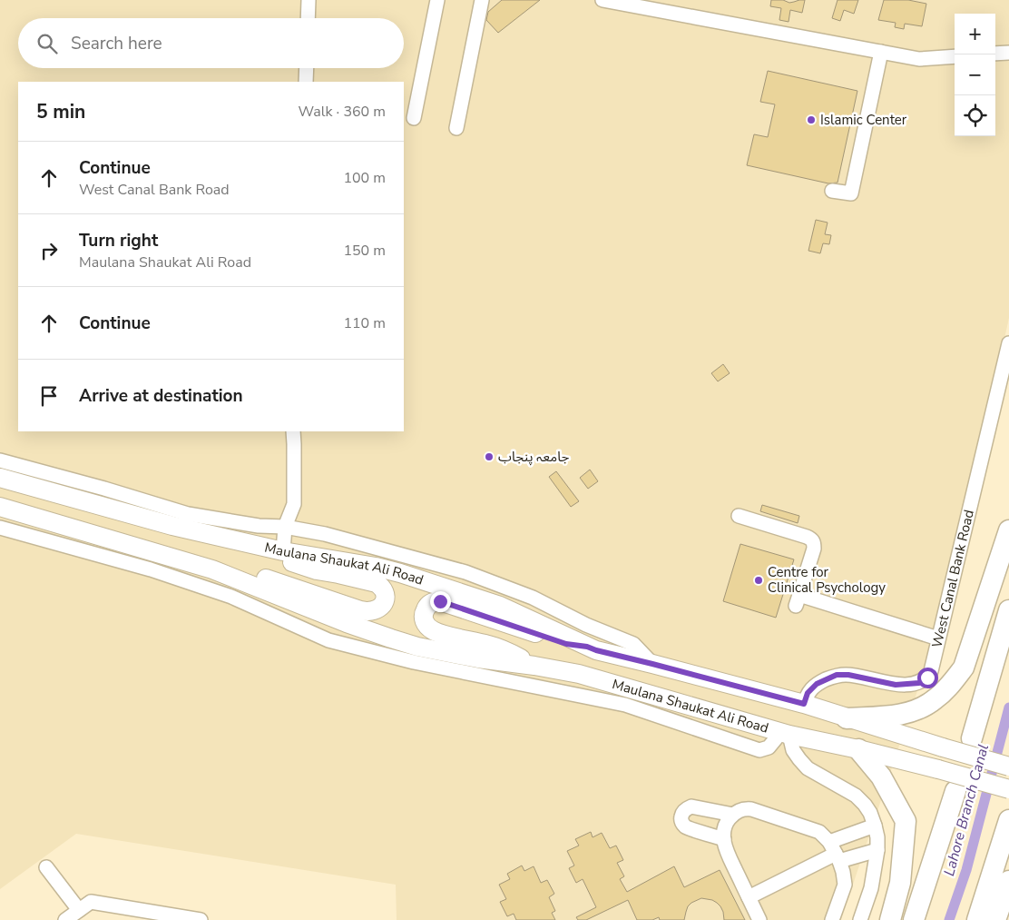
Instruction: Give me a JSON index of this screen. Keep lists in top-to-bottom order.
{
  "streets": {
    "main road": ["Maulana Shaukat Ali Road"],
    "street": ["West Canal Bank Road"]
  },
  "crossings": [
    ["Maulana Shaukat Ali Road", "West Canal Bank Road"]
  ],
  "water": ["Lahore Branch Canal"],
  "places": ["Islamic Center", "جامعہ پنجاب", "Centre for Clinical Psychology"],
  "page": {
    "map_buttons": ["+", "−"],
    "search": "Search here",
    "heading": ["5 min", "Walk · 360 m"],
    "list": [
      ["Continue", "West Canal Bank Road", "100 m"],
      ["Turn right", "Maulana Shaukat Ali Road", "150 m"],
      ["Continue", "110 m"],
      "Arrive at destination"
    ]
  }
}
